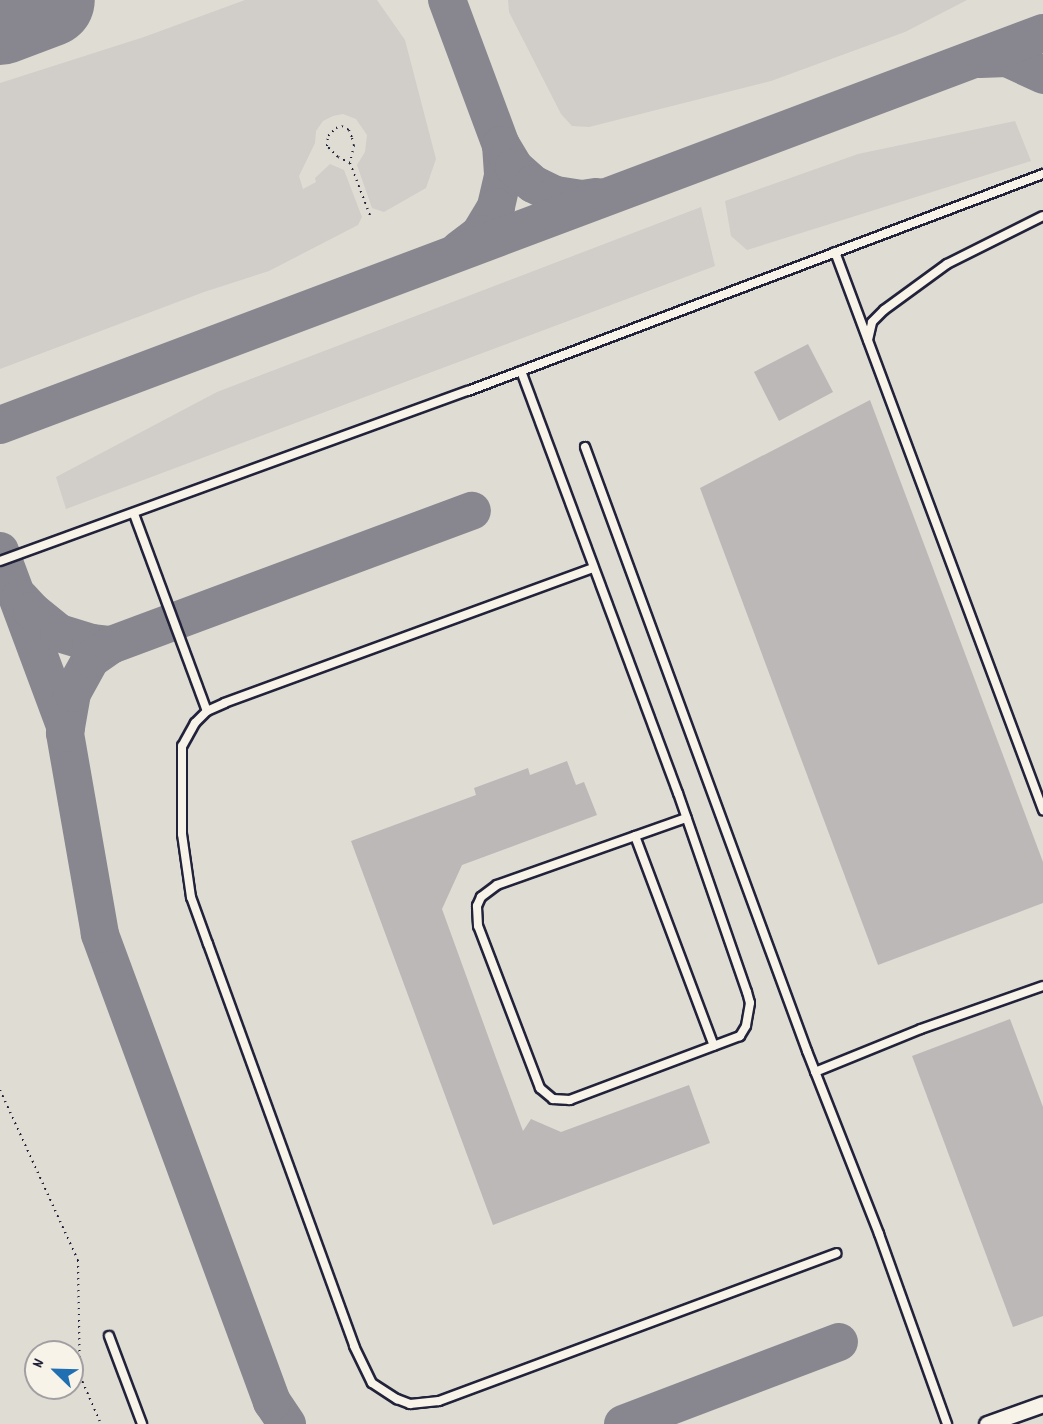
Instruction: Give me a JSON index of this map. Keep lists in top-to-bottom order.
{
  "north": "top left"
}
